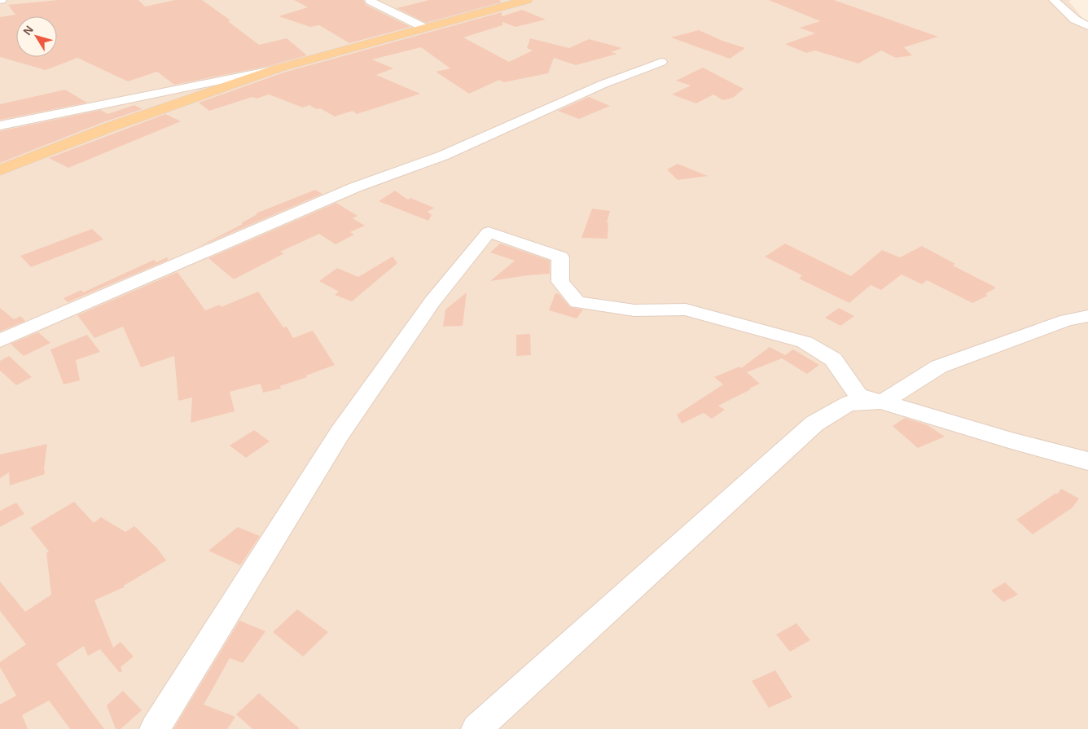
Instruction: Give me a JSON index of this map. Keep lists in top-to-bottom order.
{
  "north": "top left"
}
